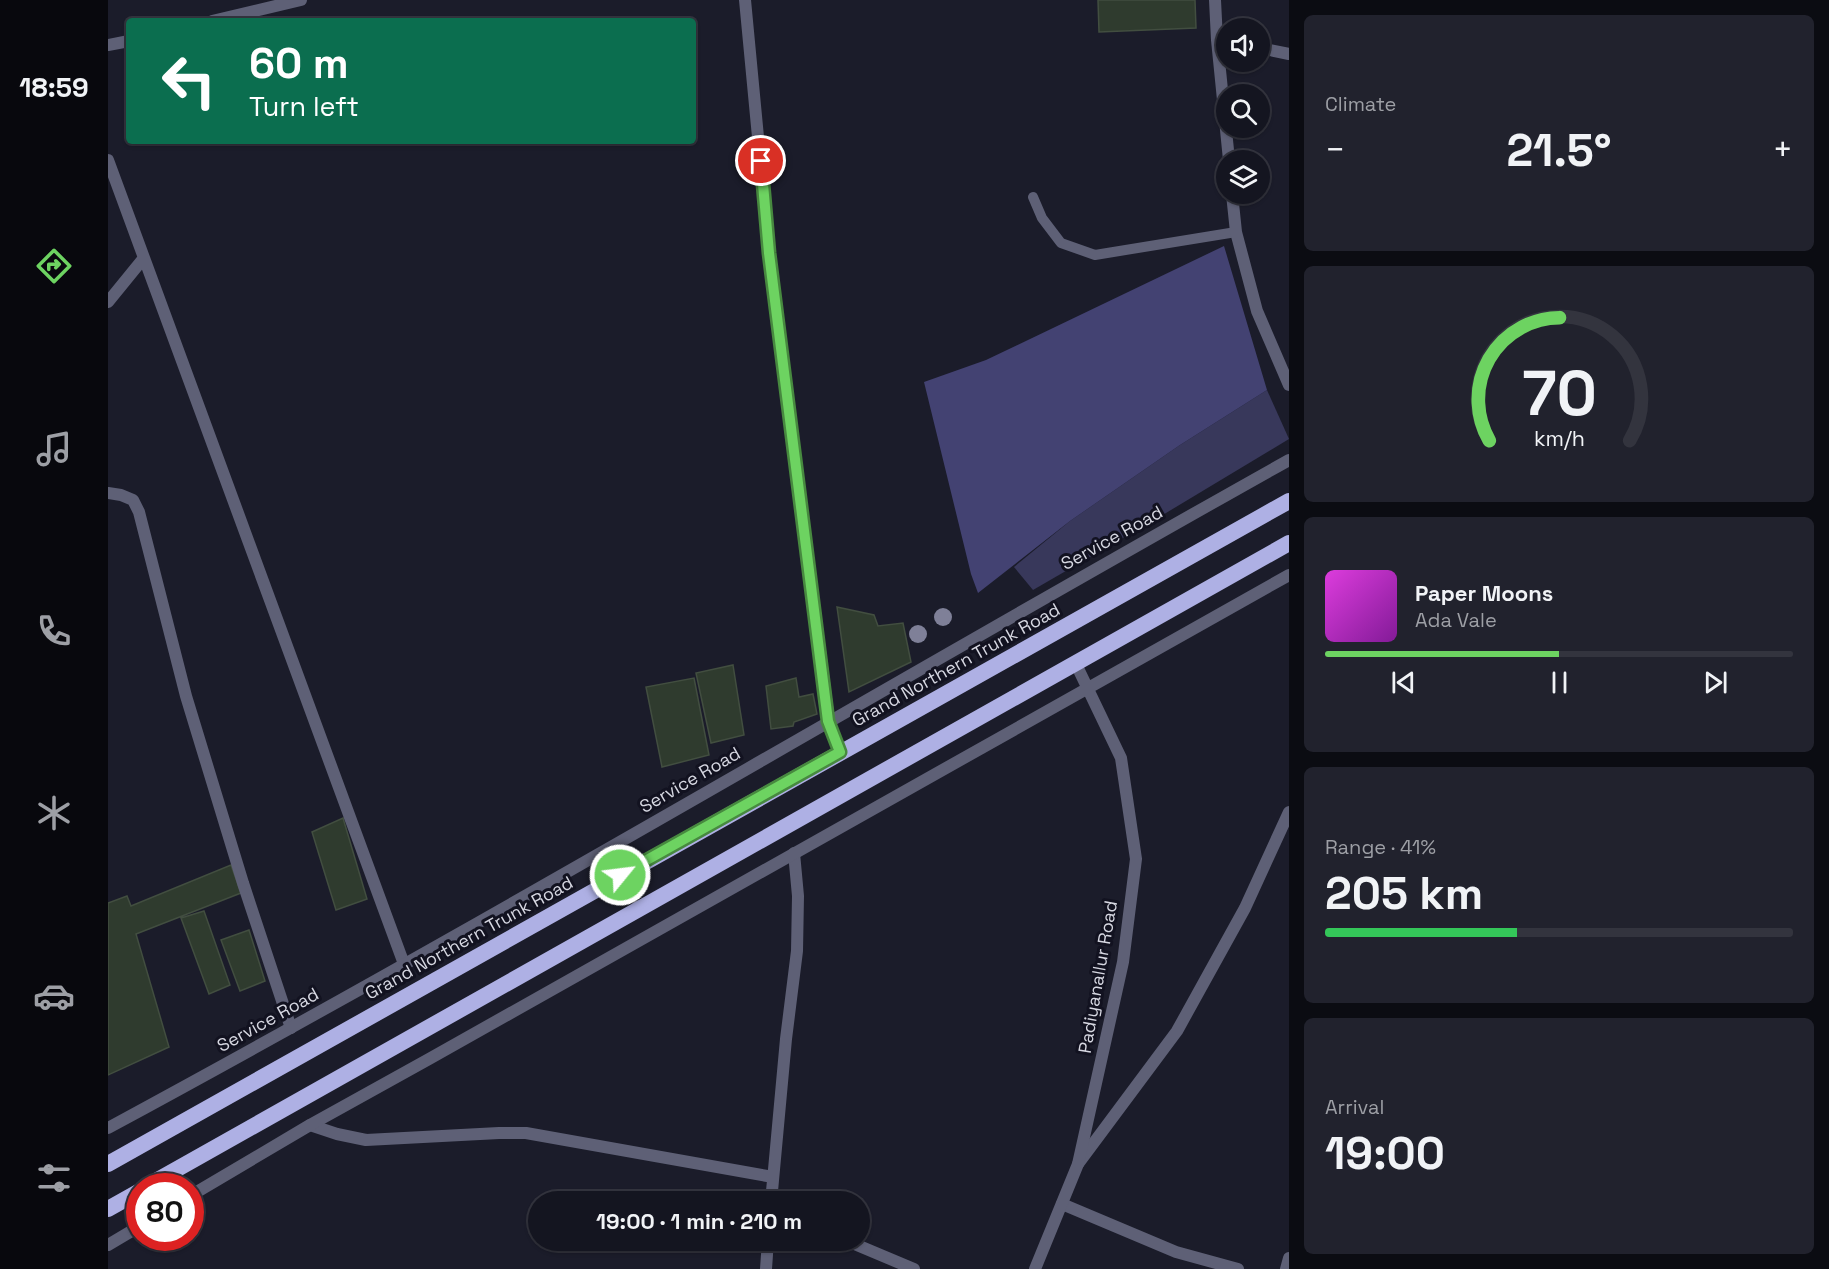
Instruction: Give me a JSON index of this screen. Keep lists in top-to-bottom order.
{
  "streets": {
    "highway": ["Grand Northern Trunk Road"],
    "street": ["Service Road", "Padiyanallur Road"]
  },
  "page": {
    "tabs": "18:59",
    "tile": [
      "Climate",
      ["Range · 41%", "205 km"],
      ["Arrival", "19:00"]
    ],
    "turn": ["60 m", "Turn left"],
    "heat": ["−", "21.5°", "+"],
    "song": ["Paper Moons", "Ada Vale"],
    "limit": "80",
    "trip": "19:00 · 1 min · 210 m",
    "gauge": ["70", "km/h"]
  }
}
